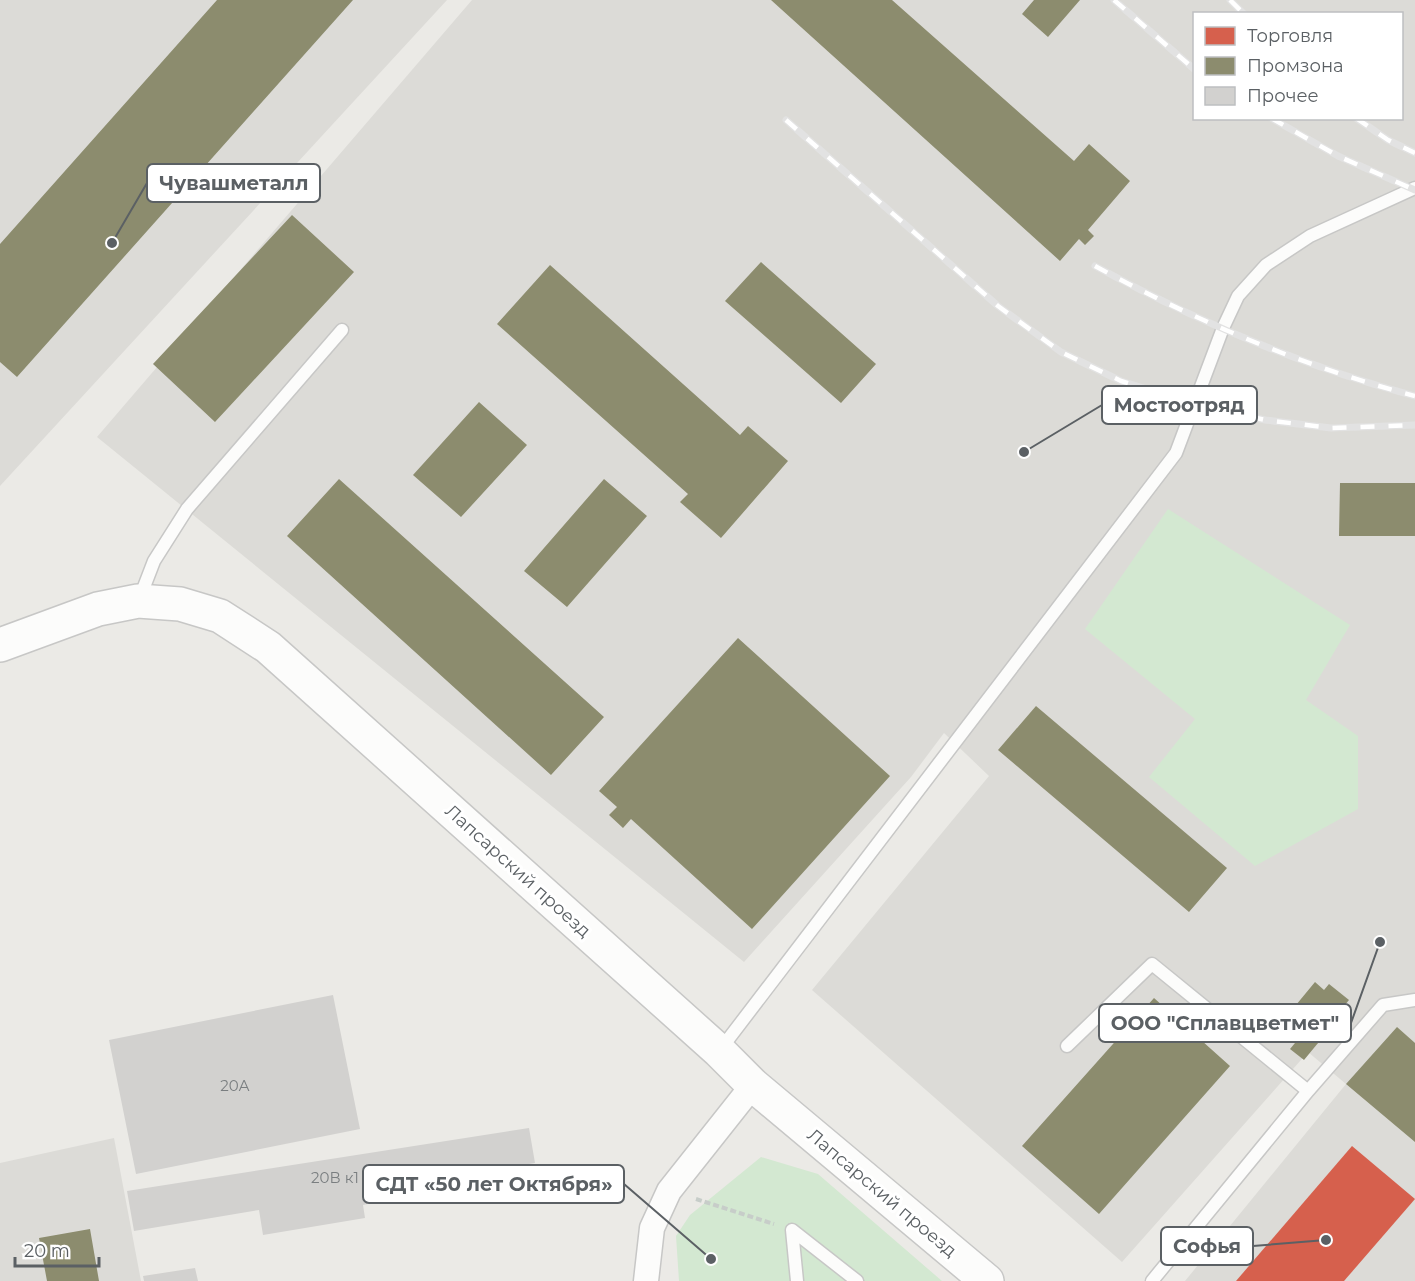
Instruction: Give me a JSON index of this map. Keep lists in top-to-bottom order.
{
  "streets": {
    "street": ["Лапсарский проезд"]
  },
  "places": [
    "Чувашметалл",
    "Мостоотряд",
    "ООО \"Сплавцветмет\"",
    "Софья",
    "СДТ «50 лет Октября»"
  ],
  "house_numbers": ["20А", "20В к1"],
  "legend": ["Торговля", "Промзона", "Прочее"],
  "scale_bar": "20 m"
}
